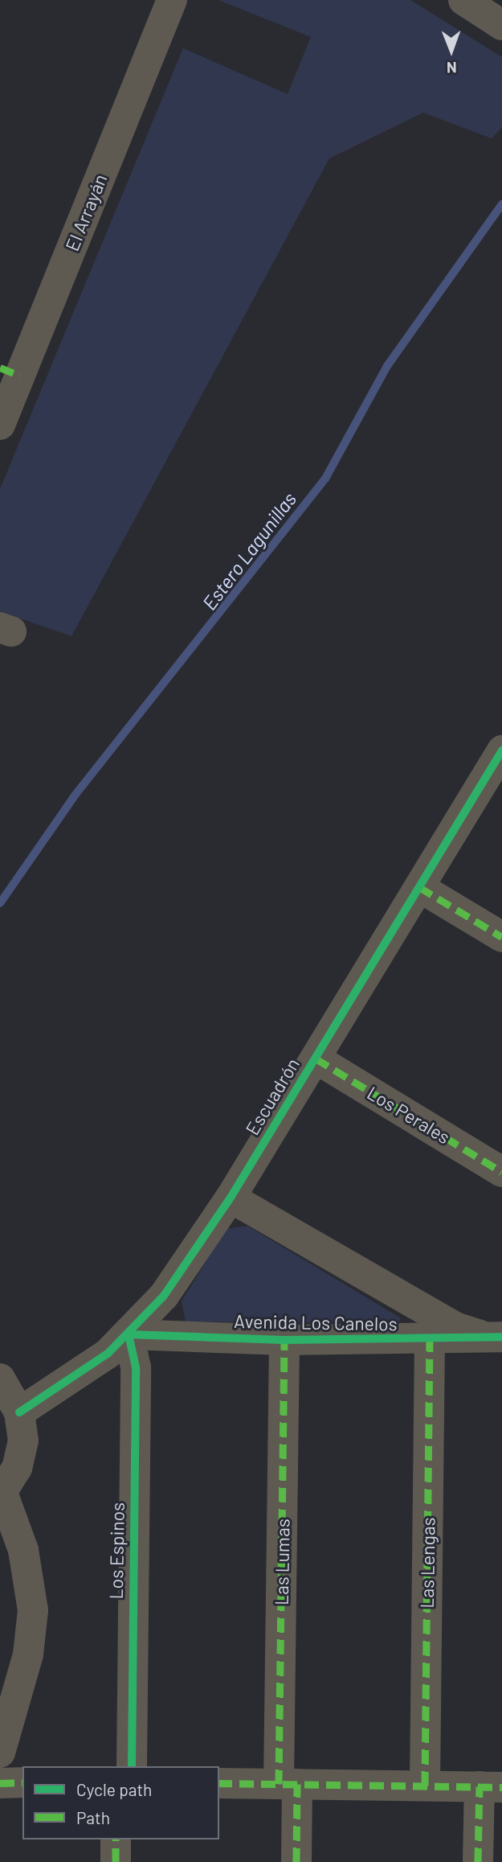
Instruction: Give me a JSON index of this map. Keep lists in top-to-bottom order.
{
  "streets": {
    "street": [
      "El Arrayán",
      "Escuadrón",
      "Los Perales",
      "Avenida Los Canelos",
      "Los Espinos",
      "Las Lumas",
      "Las Lengas"
    ]
  },
  "crossings": [
    ["Escuadrón", "Los Perales"],
    ["Escuadrón", "Avenida Los Canelos"],
    ["Escuadrón", "Los Espinos"],
    ["Avenida Los Canelos", "Los Espinos"],
    ["Avenida Los Canelos", "Las Lumas"],
    ["Avenida Los Canelos", "Las Lengas"]
  ],
  "water": ["Estero Lagunillas"],
  "legend": ["Cycle path", "Path"],
  "north": "bottom"
}
